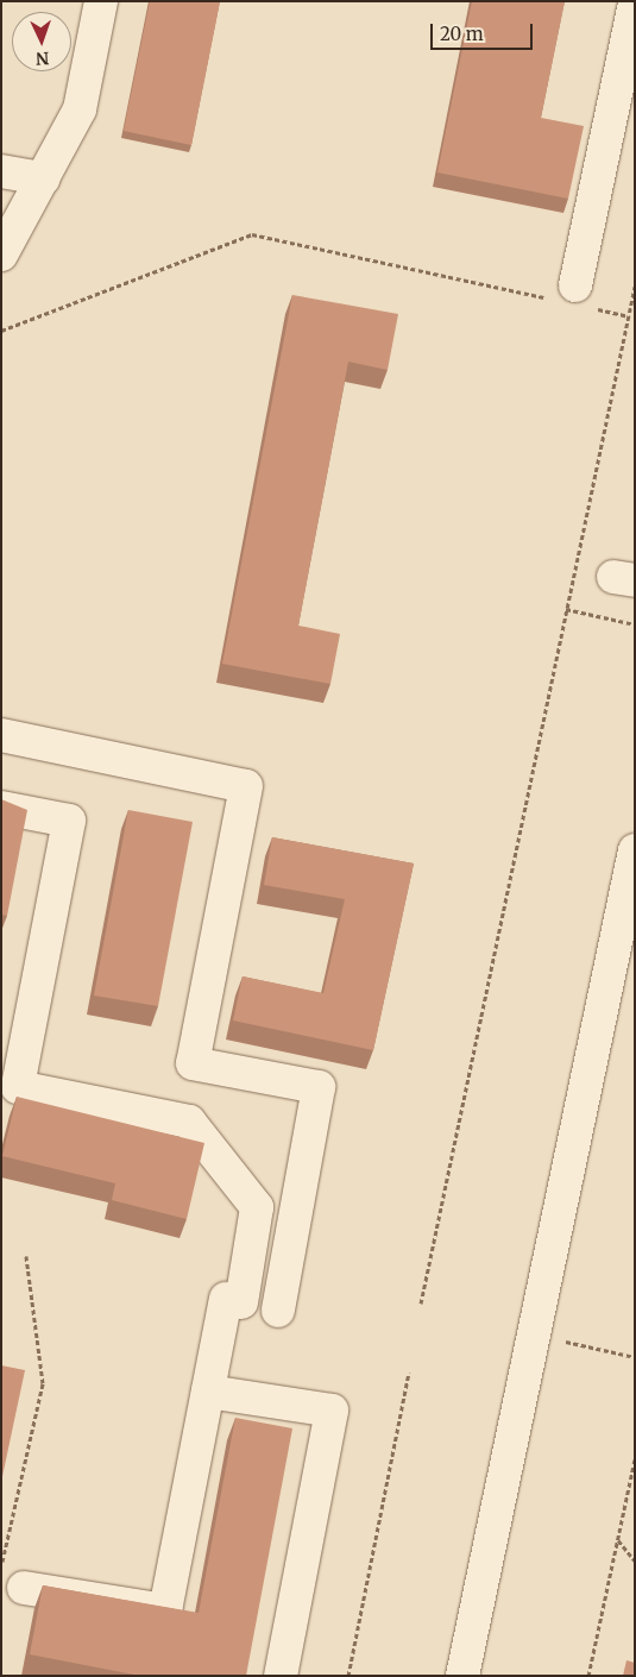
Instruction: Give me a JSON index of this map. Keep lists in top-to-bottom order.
{
  "scale_bar": "20 m",
  "north": "bottom"
}
